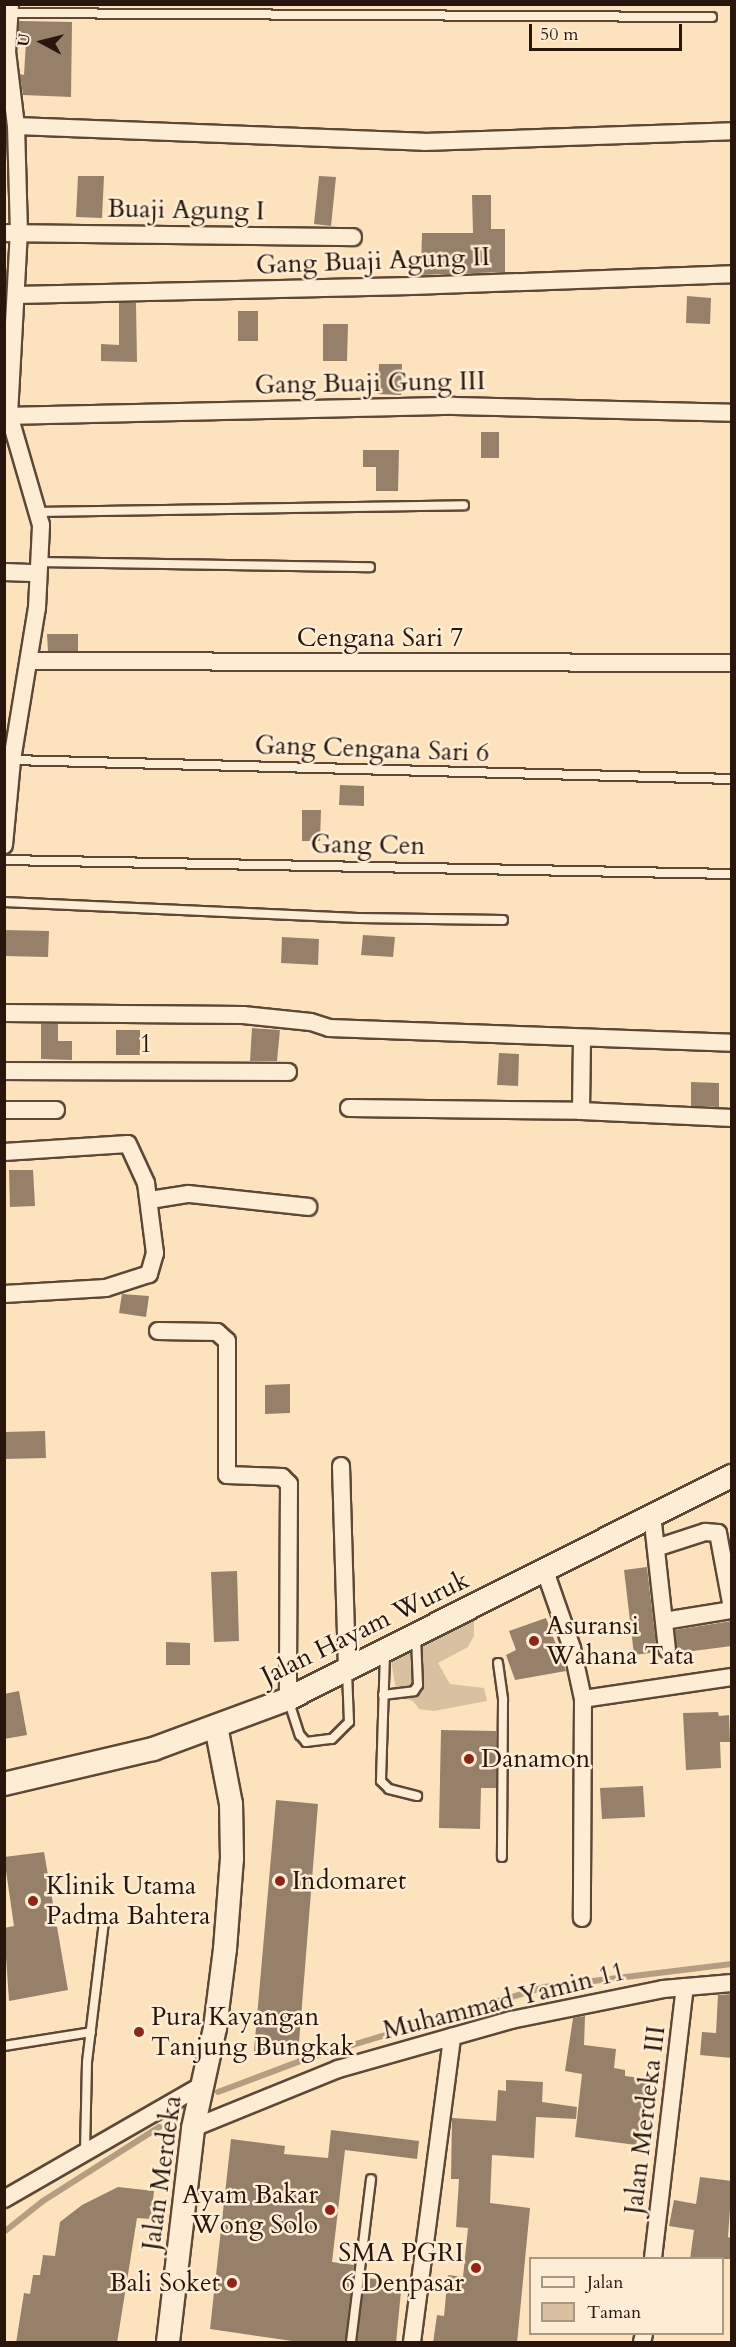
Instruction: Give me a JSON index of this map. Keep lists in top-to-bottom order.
{
  "streets": {
    "main road": ["Jalan Hayam Wuruk", "Jalan Merdeka"],
    "street": [
      "Buaji Agung I",
      "Gang Buaji Agung II",
      "Gang Buaji Gung III",
      "Cengana Sari 7",
      "1",
      "Muhammad Yamin 11",
      "Jalan Merdeka III"
    ],
    "lane": ["Gang Cengana Sari 6", "Gang Cen"]
  },
  "crossings": [
    ["Jalan Hayam Wuruk", "Jalan Merdeka"],
    ["Muhammad Yamin 11", "Jalan Merdeka III"],
    ["Muhammad Yamin 11", "Jalan Merdeka"]
  ],
  "places": [
    "Asuransi Wahana Tata",
    "Danamon",
    "Indomaret",
    "Klinik Utama Padma Bahtera",
    "Pura Kayangan Tanjung Bungkak",
    "Ayam Bakar Wong Solo",
    "SMA PGRI 6 Denpasar",
    "Bali Soket"
  ],
  "legend": ["Jalan", "Taman"],
  "scale_bar": "50 m",
  "north": "left"
}
